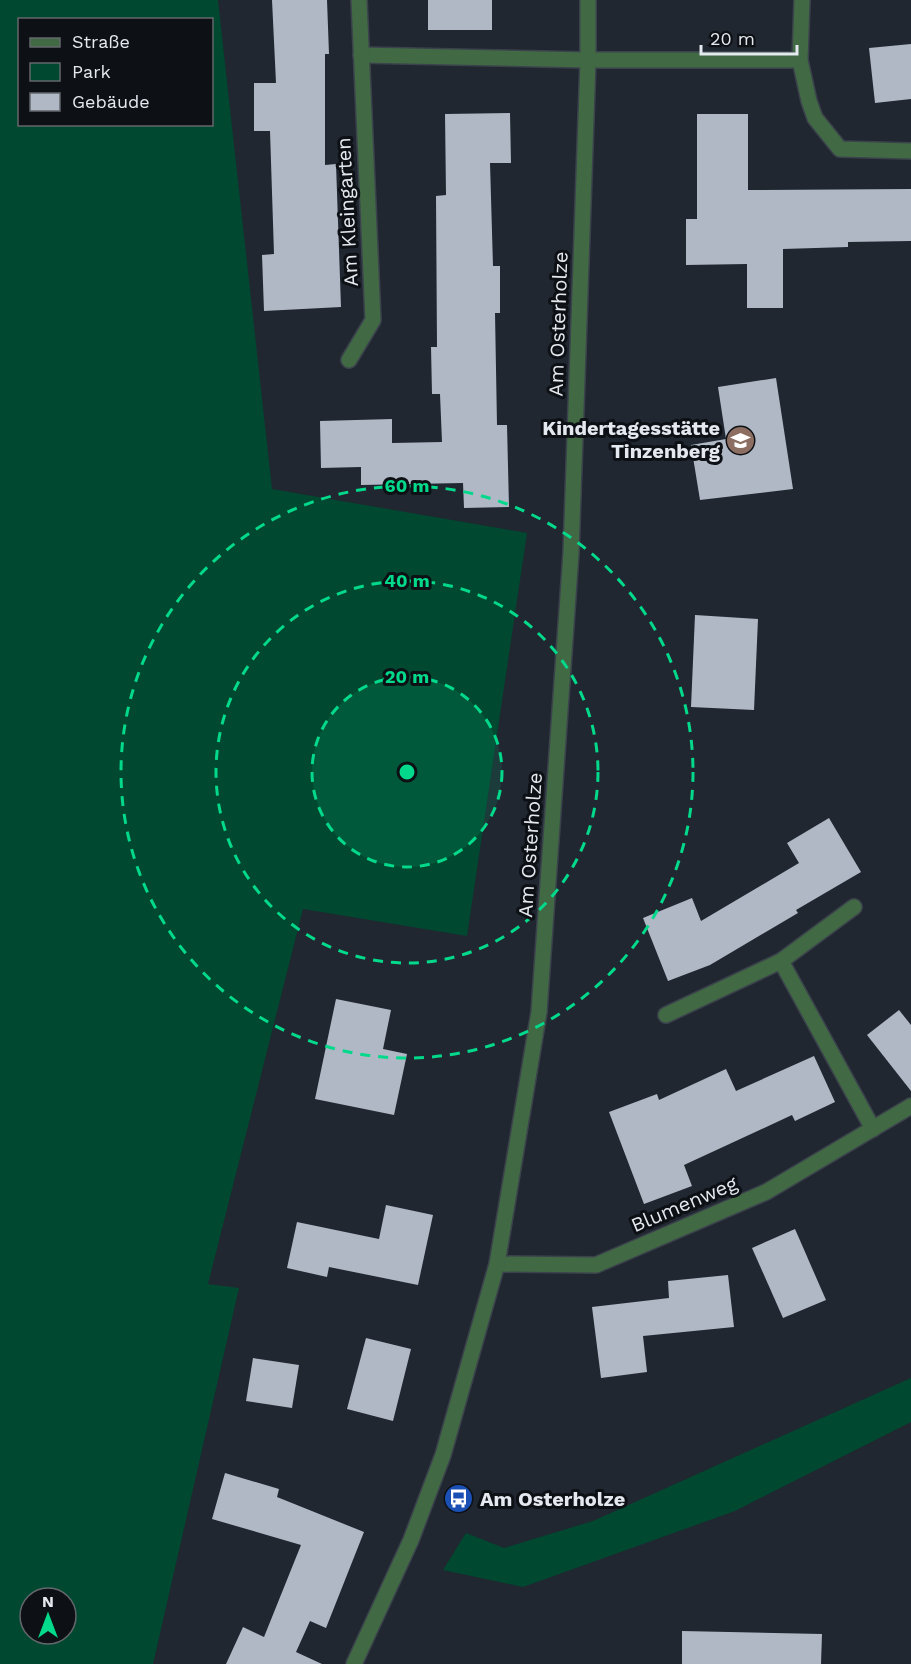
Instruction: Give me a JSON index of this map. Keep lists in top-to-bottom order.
{
  "streets": {
    "street": ["Am Kleingarten", "Am Osterholze", "Blumenweg"]
  },
  "crossings": [
    ["Am Osterholze", "Blumenweg"]
  ],
  "places": {
    "school or university": ["Kindertagesstätte Tinzenberg"],
    "bus stop": ["Am Osterholze"]
  },
  "legend": ["Straße", "Park", "Gebäude"],
  "scale_bar": "20 m",
  "north": "top",
  "rings": ["60 m", "40 m", "20 m"]
}
